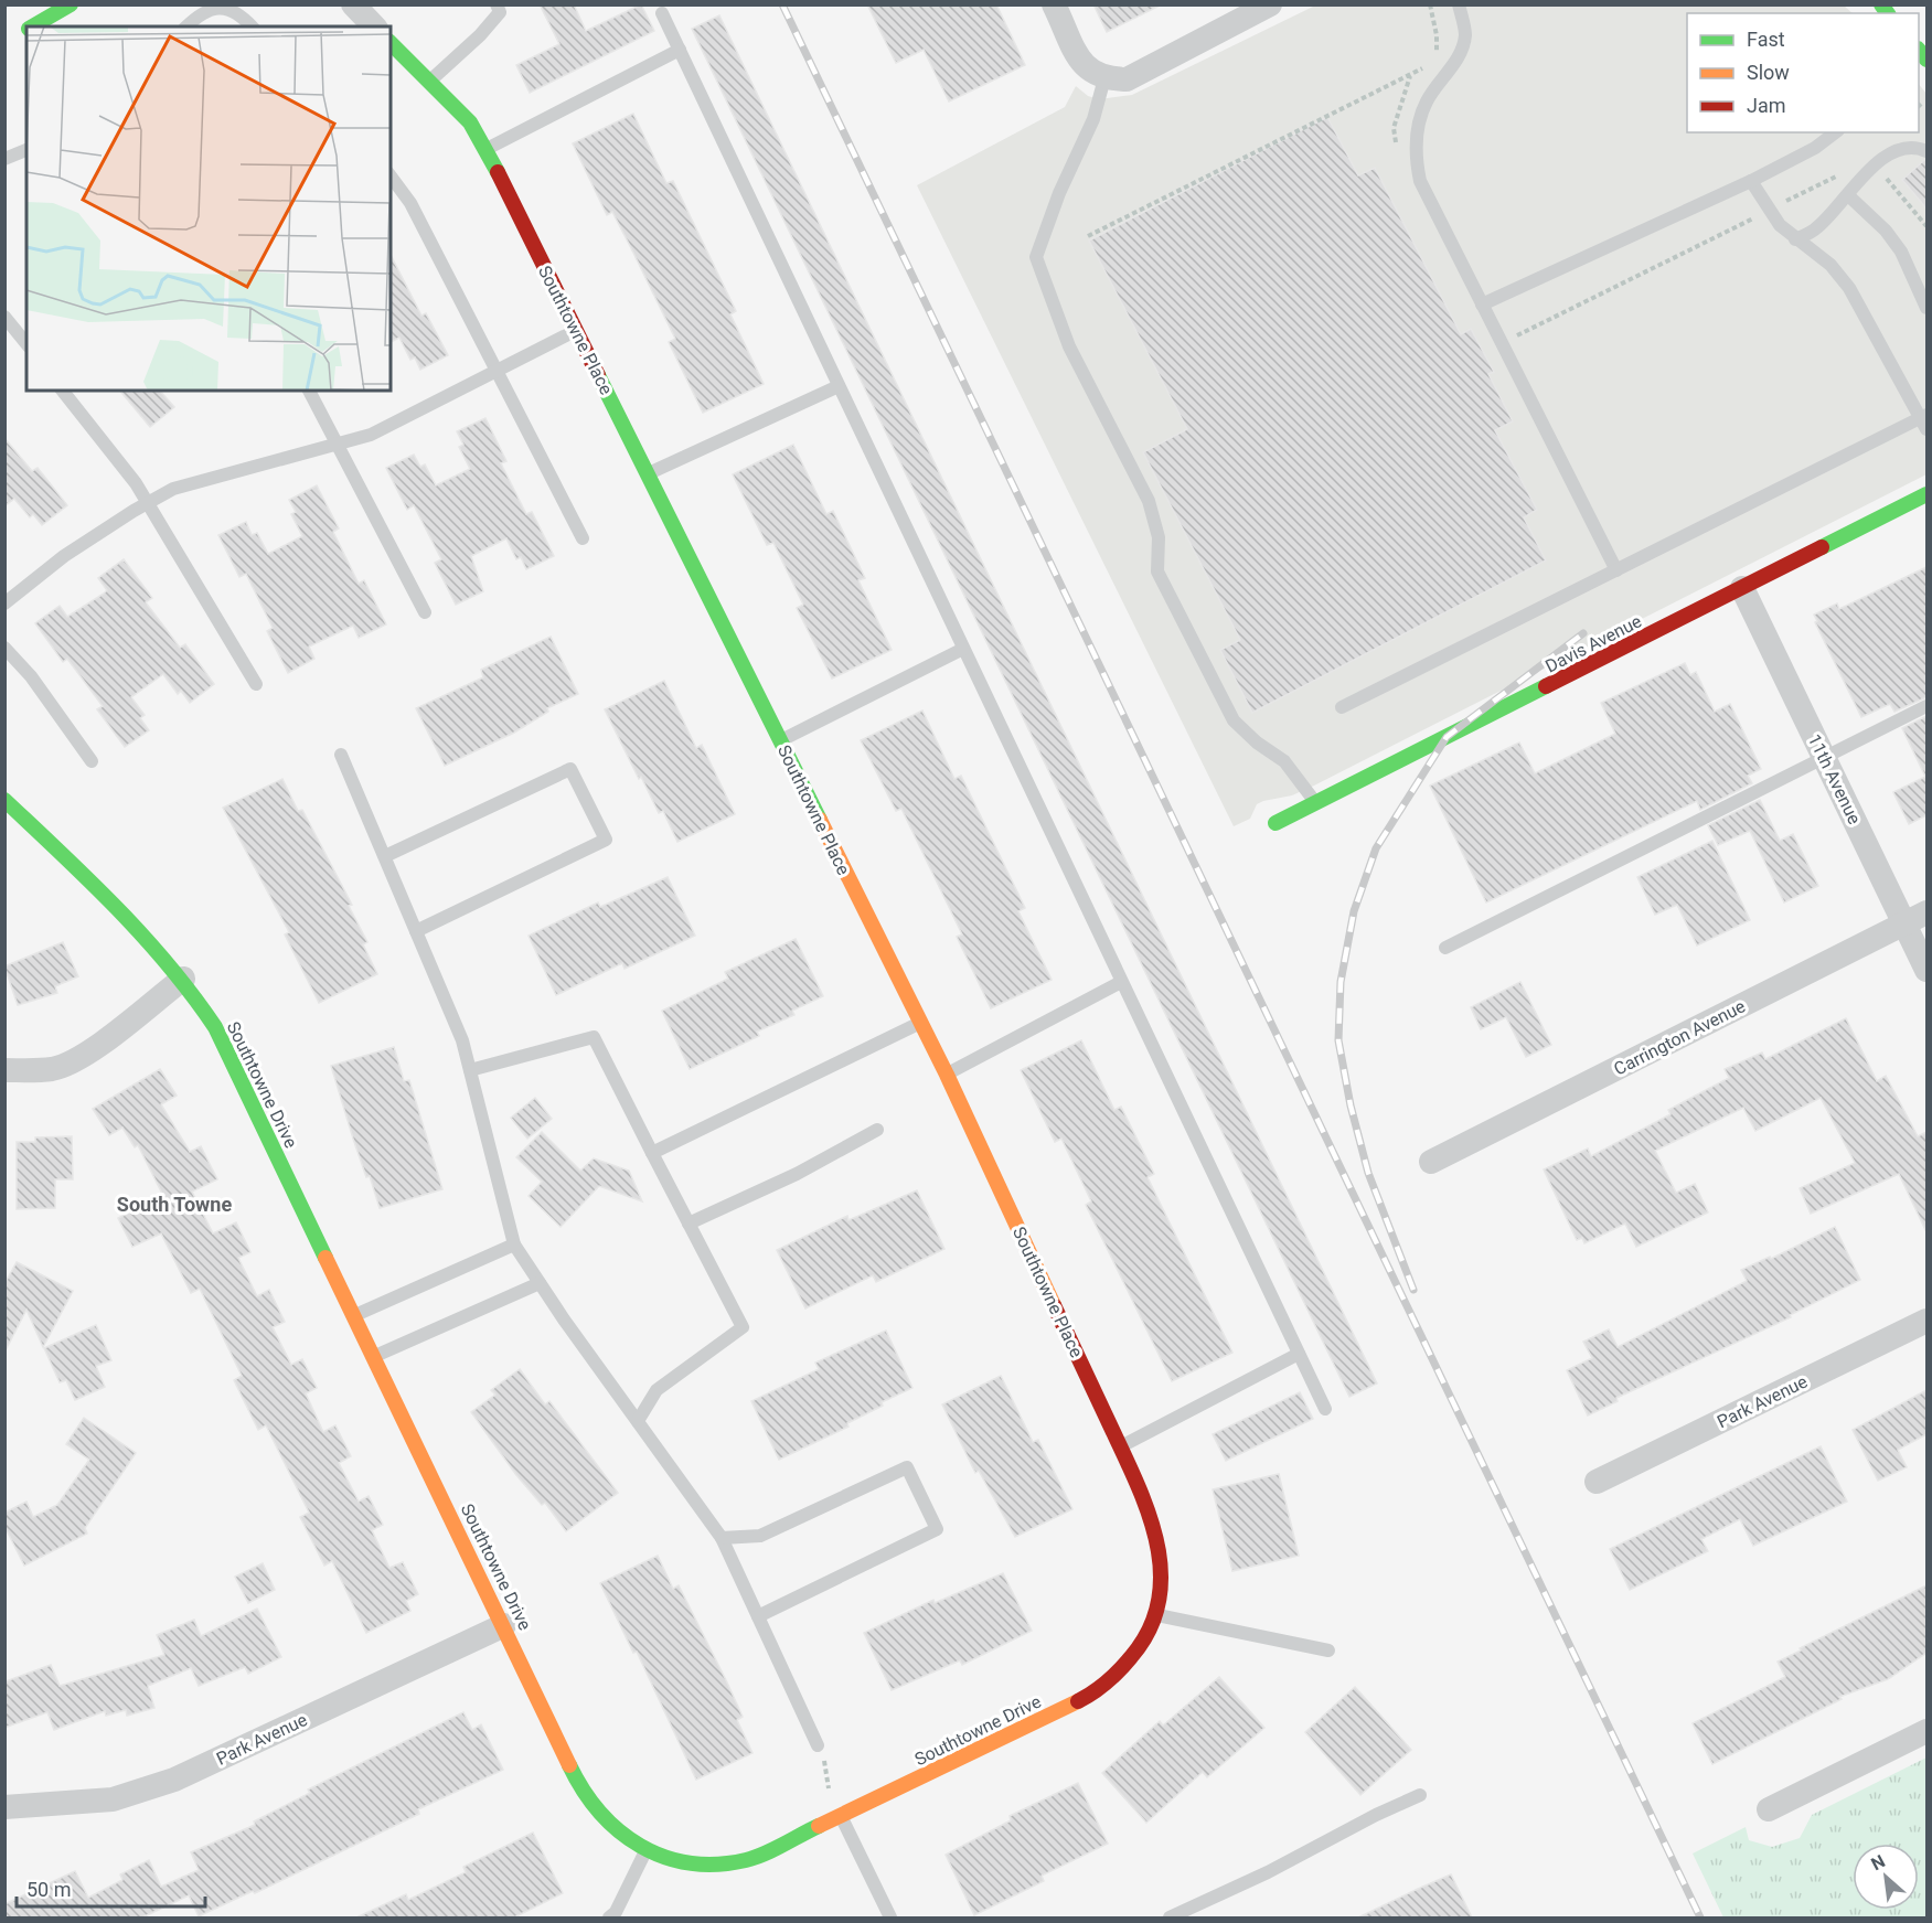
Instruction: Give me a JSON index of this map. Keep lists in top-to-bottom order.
{
  "streets": {
    "street": [
      "Southtowne Place",
      "Davis Avenue",
      "11th Avenue",
      "Carrington Avenue",
      "Southtowne Drive",
      "Park Avenue"
    ]
  },
  "crossings": [
    ["Southtowne Place", "Southtowne Drive"],
    ["Davis Avenue", "11th Avenue"],
    ["11th Avenue", "Carrington Avenue"],
    ["Southtowne Drive", "Park Avenue"]
  ],
  "districts": ["South Towne"],
  "legend": ["Fast", "Slow", "Jam"],
  "scale_bar": "50 m",
  "north": "top left"
}
